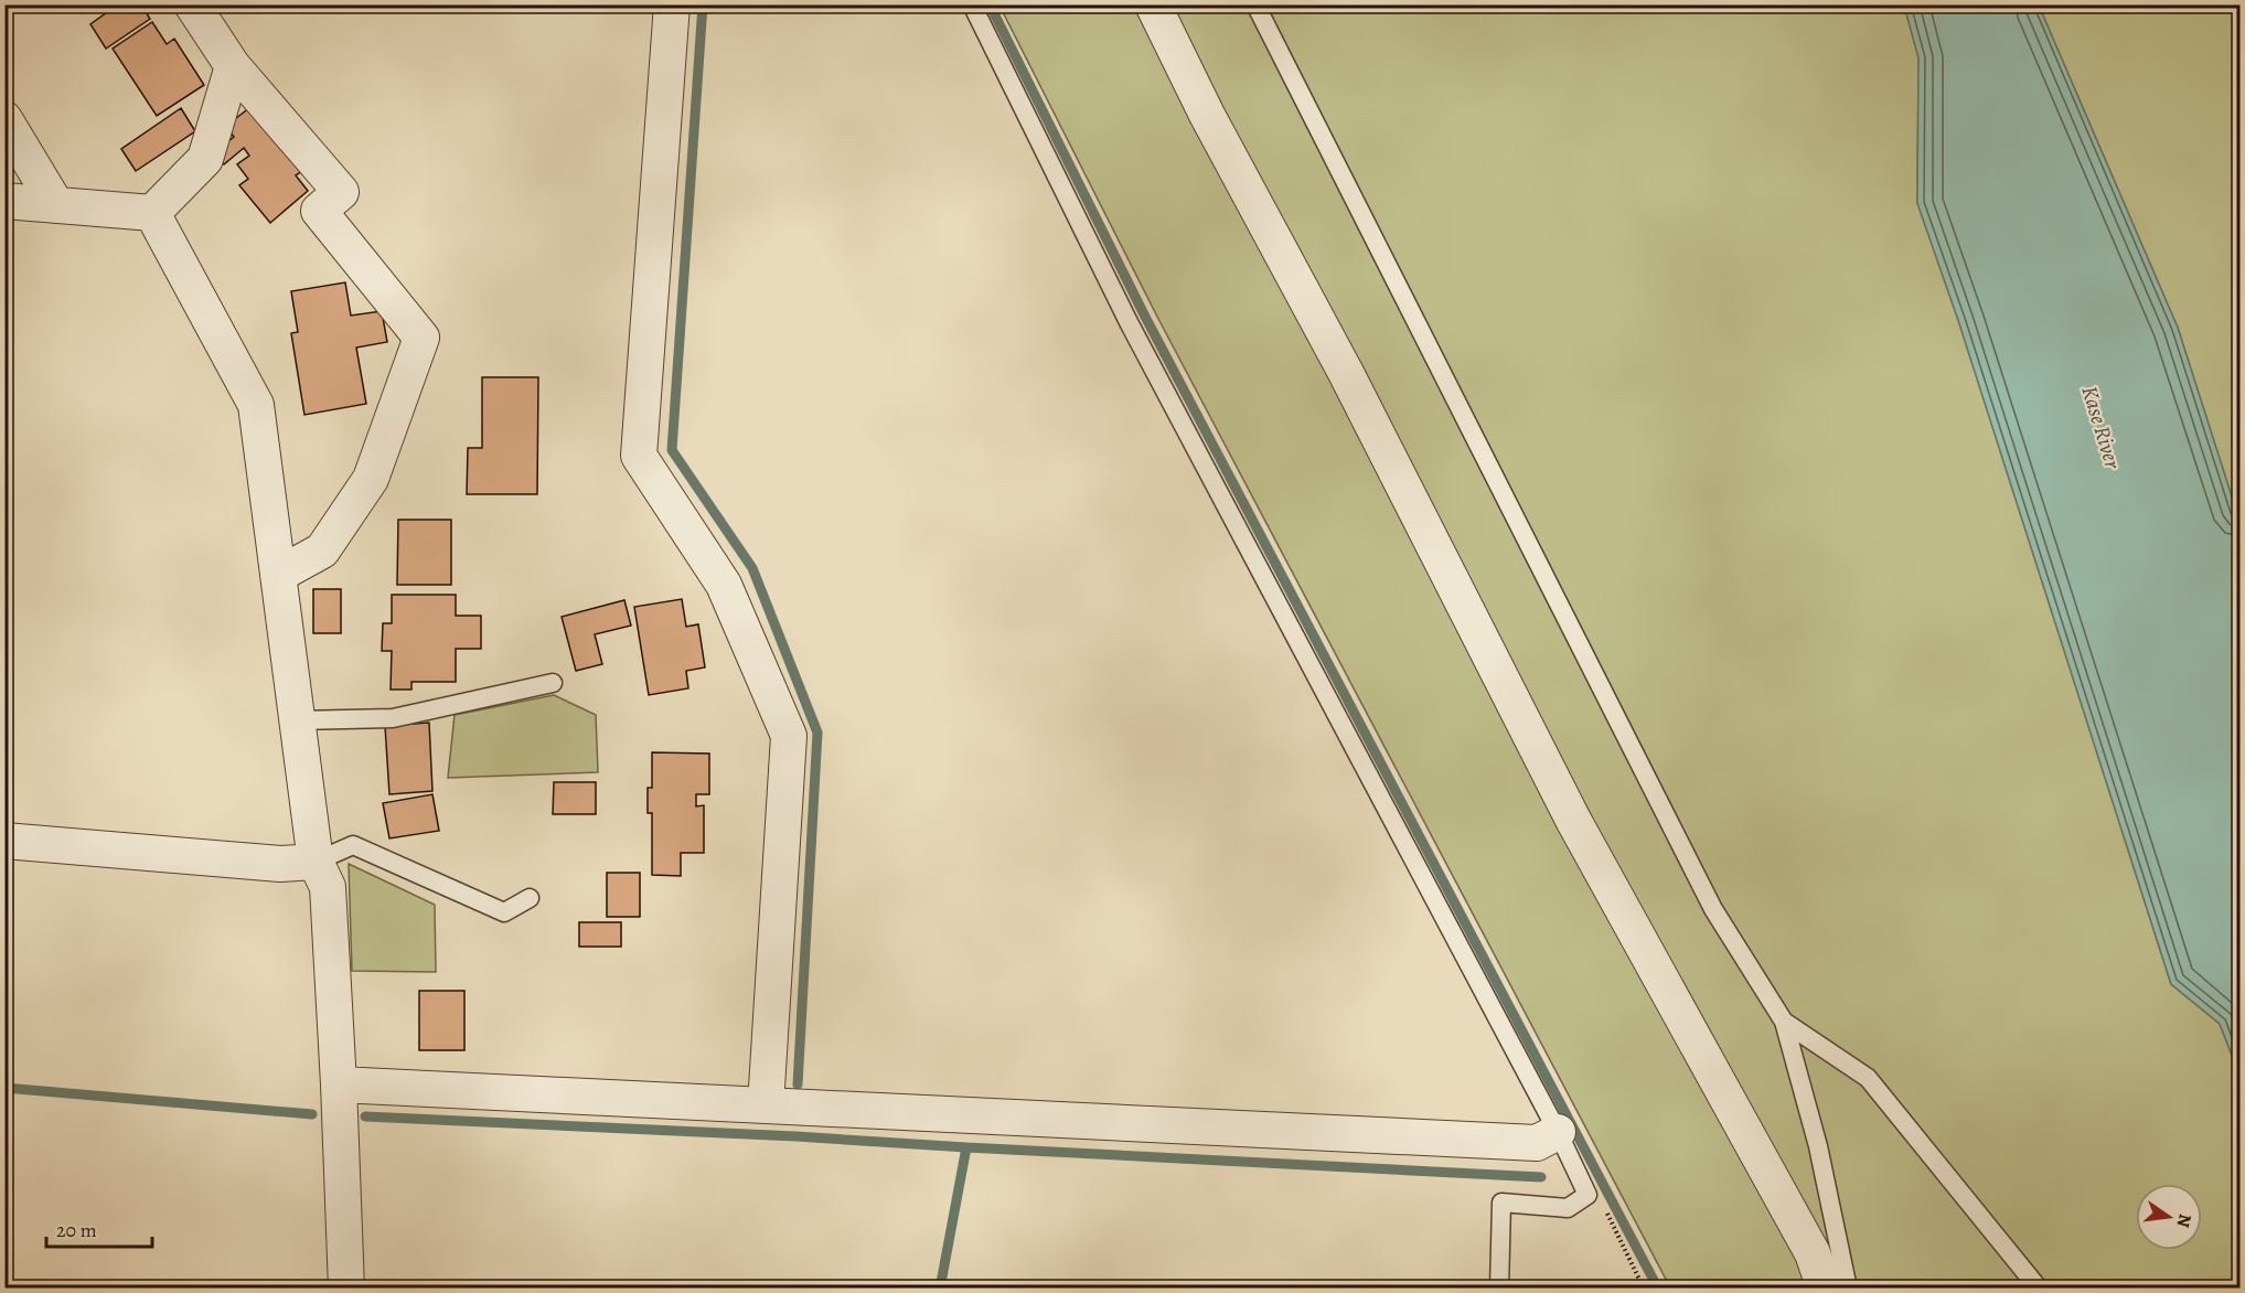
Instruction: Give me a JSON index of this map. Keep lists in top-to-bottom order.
{
  "water": ["Kase River"],
  "scale_bar": "20 m",
  "north": "right"
}
